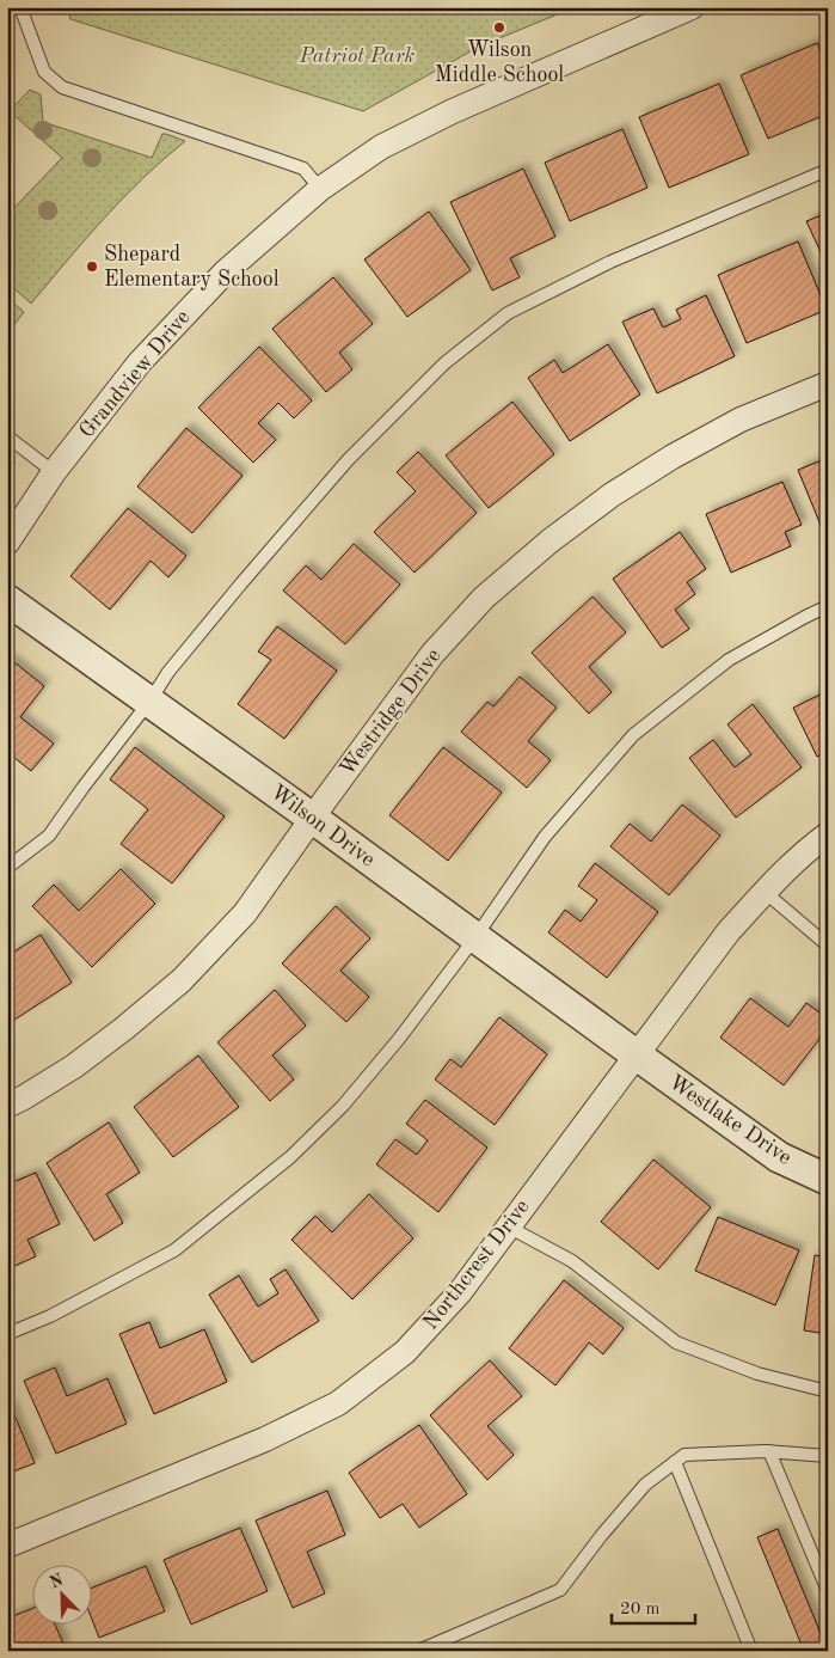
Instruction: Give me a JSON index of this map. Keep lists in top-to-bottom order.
{
  "streets": {
    "street": [
      "Grandview Drive",
      "Westridge Drive",
      "Wilson Drive",
      "Westlake Drive",
      "Northcrest Drive"
    ]
  },
  "crossings": [
    ["Westridge Drive", "Wilson Drive"],
    ["Wilson Drive", "Westlake Drive"],
    ["Wilson Drive", "Northcrest Drive"],
    ["Westlake Drive", "Northcrest Drive"]
  ],
  "parks": ["Patriot Park"],
  "places": ["Wilson Middle School", "Shepard Elementary School"],
  "scale_bar": "20 m",
  "north": "top left"
}
